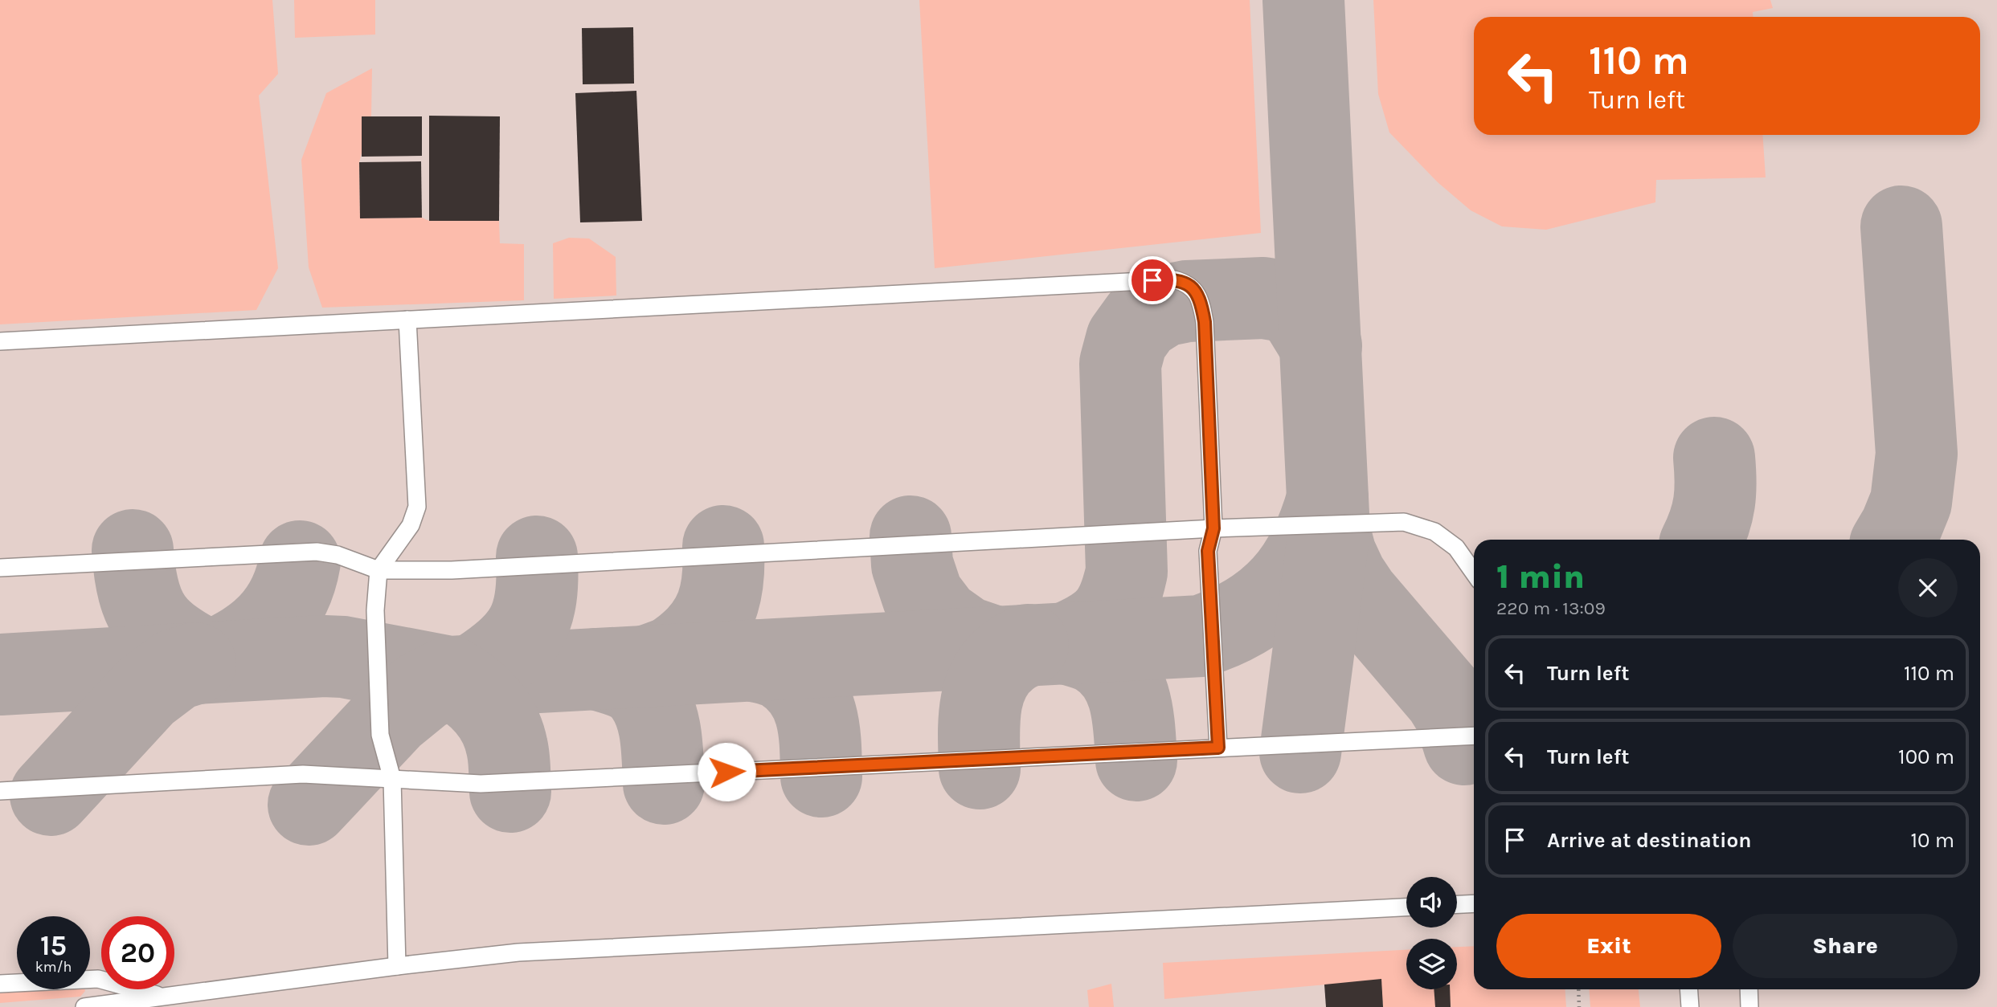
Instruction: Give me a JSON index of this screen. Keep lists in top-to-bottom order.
{
  "page": {
    "turn": ["110 m", "Turn left"],
    "heading": ["1 min", "220 m · 13:09"],
    "list": [
      {
        "name": "Turn left",
        "value": "110 m"
      },
      {
        "name": "Turn left",
        "value": "100 m"
      },
      {
        "name": "Arrive at destination",
        "value": "10 m"
      }
    ],
    "buttons": ["Exit", "Share"],
    "speed": "15 km/h",
    "limit": "20"
  }
}
